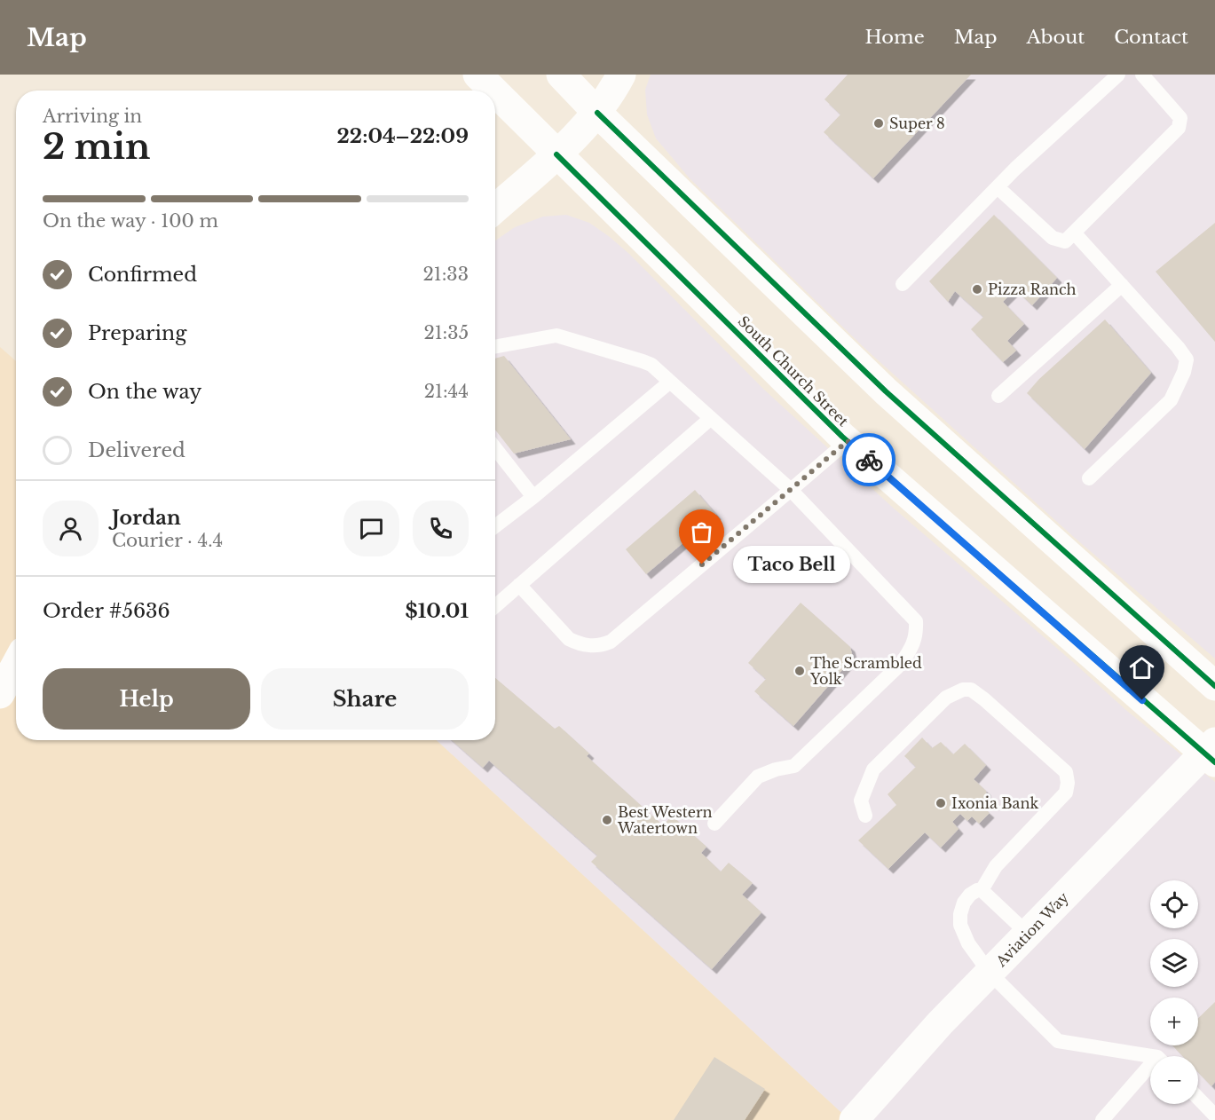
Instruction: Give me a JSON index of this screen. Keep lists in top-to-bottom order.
{
  "streets": {
    "main road": ["South Church Street", "Aviation Way"]
  },
  "crossings": [
    ["South Church Street", "Aviation Way"]
  ],
  "places": [
    "Super 8",
    "Pizza Ranch",
    "Taco Bell",
    "The Scrambled Yolk",
    "Ixonia Bank",
    "Best Western Watertown"
  ],
  "page": {
    "header": "Map",
    "nav": [
      "Home",
      "Map",
      "About",
      "Contact"
    ],
    "heading": ["2 min", "Arriving in", "22:04–22:09"],
    "panel": [
      "Jordan",
      "Courier · 4.4",
      "Order #5636",
      "$10.01"
    ],
    "bar": "On the way · 100 m",
    "list": [
      ["Confirmed", "21:33"],
      ["Preparing", "21:35"],
      ["On the way", "21:44"],
      "Delivered"
    ],
    "bubble": "Taco Bell",
    "buttons": ["Help", "Share"],
    "map_buttons": ["+", "−"]
  }
}
